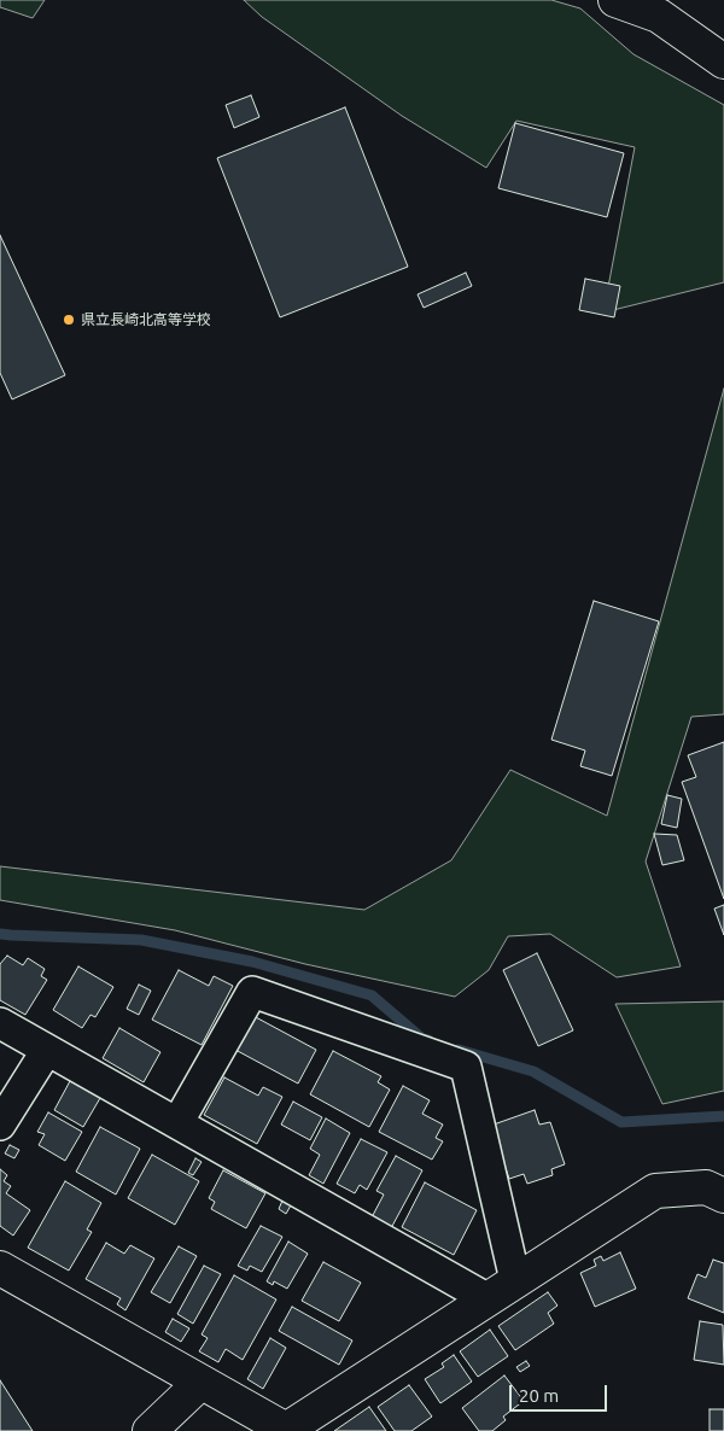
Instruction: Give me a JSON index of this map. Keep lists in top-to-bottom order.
{
  "places": ["県立長崎北高等学校"],
  "scale_bar": "20 m"
}
